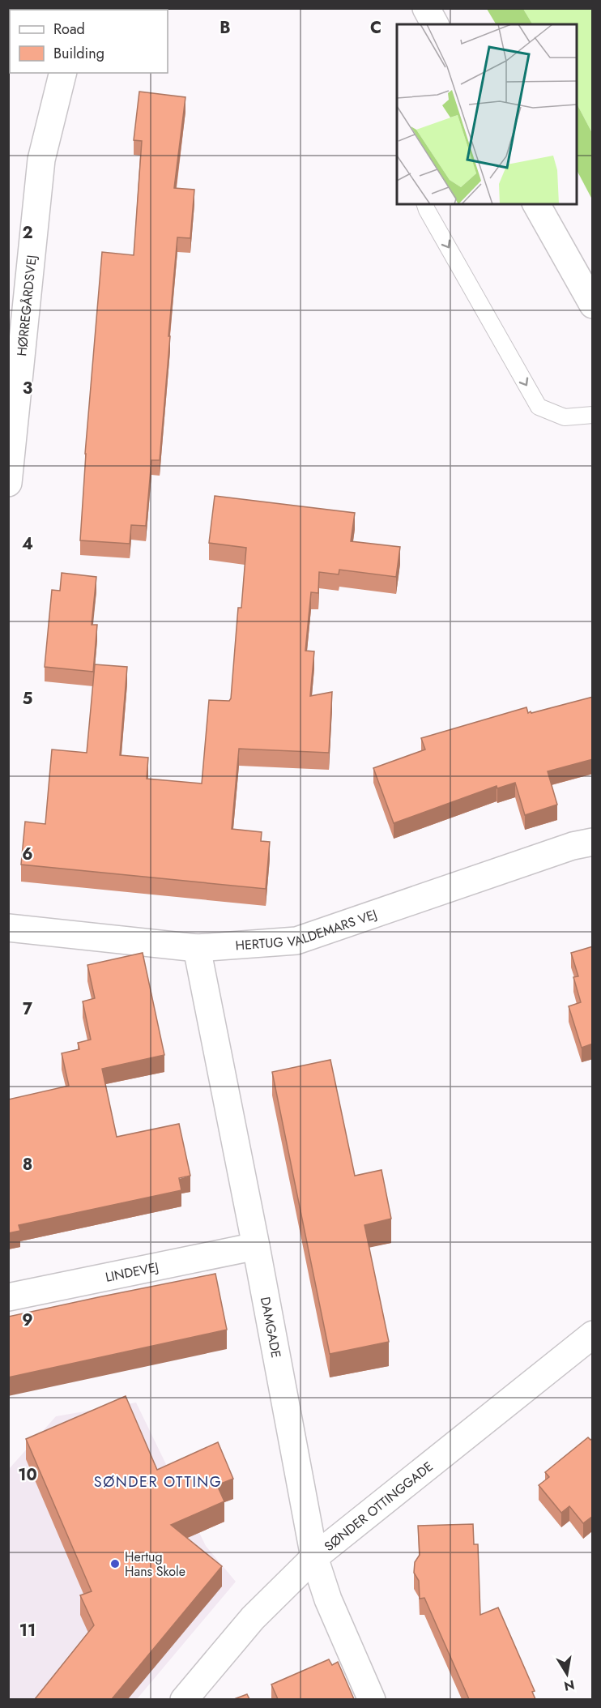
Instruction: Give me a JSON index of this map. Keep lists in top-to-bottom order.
{
  "streets": {
    "street": [
      "HØRREGÅRDSVEJ",
      "HERTUG VALDEMARS VEJ",
      "LINDEVEJ",
      "DAMGADE",
      "SØNDER OTTINGGADE"
    ]
  },
  "crossings": [
    ["HERTUG VALDEMARS VEJ", "DAMGADE"],
    ["LINDEVEJ", "DAMGADE"],
    ["DAMGADE", "SØNDER OTTINGGADE"]
  ],
  "districts": ["SØNDER OTTING"],
  "places": ["Hertug Hans Skole"],
  "legend": ["Road", "Building"],
  "north": "bottom",
  "grid": {
    "columns": ["B", "C"],
    "rows": [
      "2",
      "3",
      "4",
      "5",
      "6",
      "7",
      "8",
      "9",
      "10",
      "11"
    ]
  }
}
